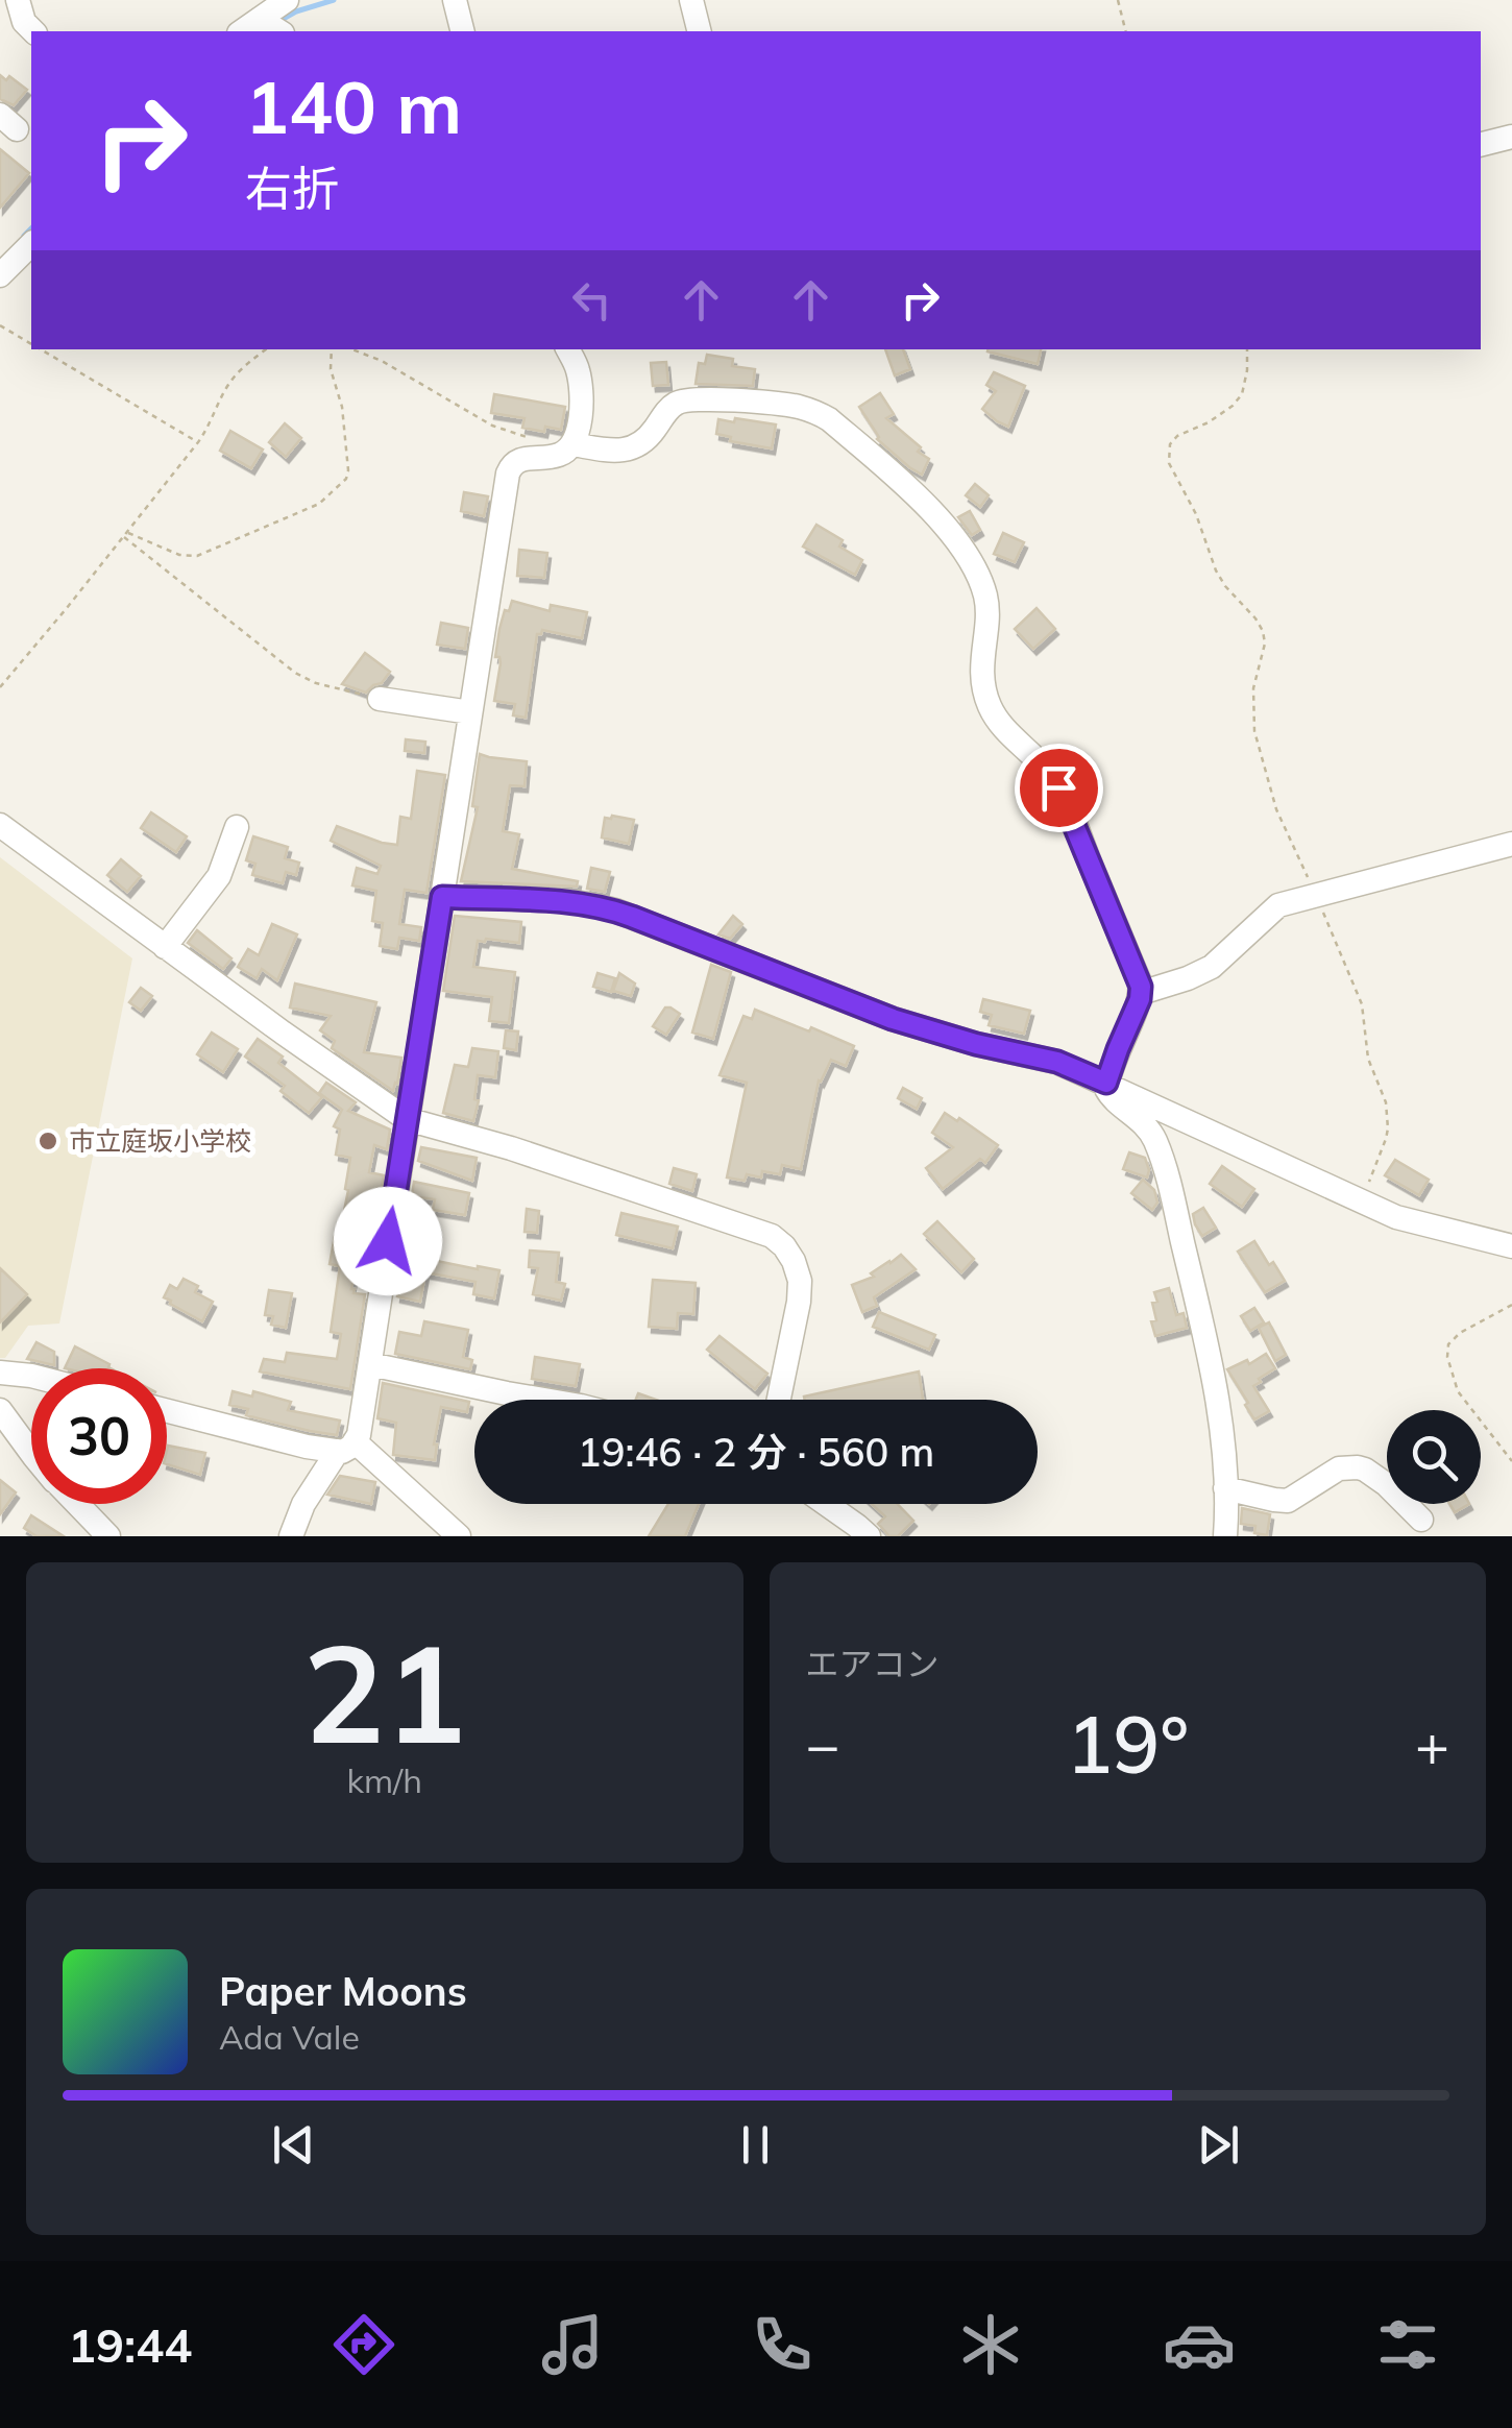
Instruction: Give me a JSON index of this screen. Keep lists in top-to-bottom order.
{
  "places": ["市立庭坂小学校"],
  "page": {
    "turn": ["140 m", "右折"],
    "limit": "30",
    "trip": "19:46 · 2 分 · 560 m",
    "tile": [
      ["21", "km/h"],
      "エアコン"
    ],
    "heat": ["−", "19°", "+"],
    "song": ["Paper Moons", "Ada Vale"],
    "tabs": "19:44"
  }
}
